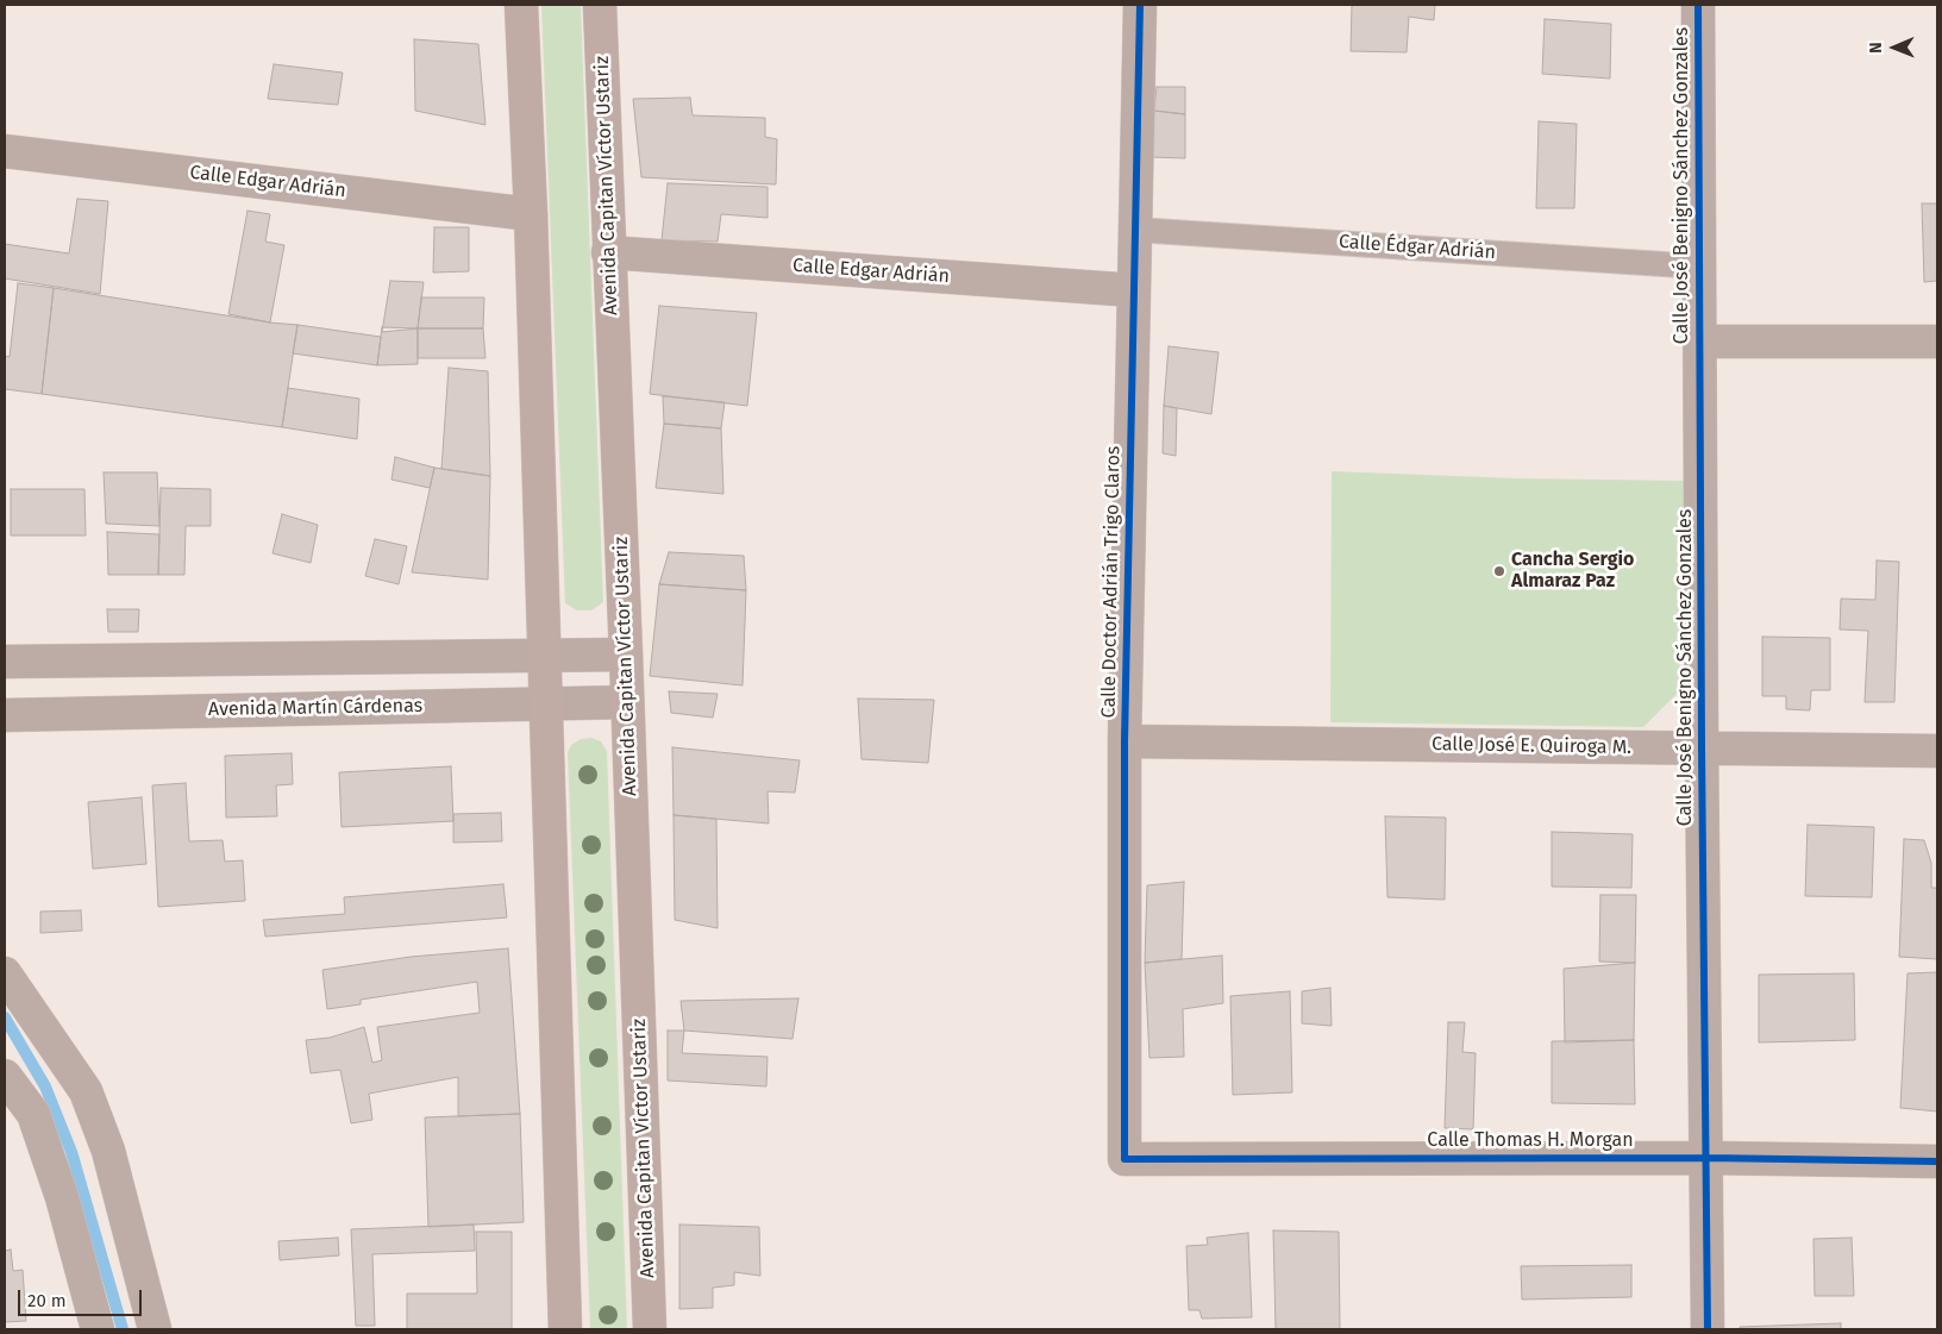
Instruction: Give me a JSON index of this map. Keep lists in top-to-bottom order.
{
  "streets": {
    "main road": ["Avenida Capitan Víctor Ustariz"],
    "street": [
      "Calle Edgar Adrián",
      "Calle José Benigno Sánchez Gonzales",
      "Calle Doctor Adrián Trigo Claros",
      "Avenida Martín Cárdenas",
      "Calle José E. Quiroga M.",
      "Calle Thomas H. Morgan"
    ],
    "lane": ["Calle Édgar Adrián"]
  },
  "crossings": [
    ["Calle Edgar Adrián", "Avenida Capitan Víctor Ustariz"],
    ["Calle Edgar Adrián", "Calle Doctor Adrián Trigo Claros"],
    ["Avenida Capitan Víctor Ustariz", "Avenida Martín Cárdenas"],
    ["Calle José Benigno Sánchez Gonzales", "Calle Édgar Adrián"],
    ["Calle José Benigno Sánchez Gonzales", "Calle José E. Quiroga M."],
    ["Calle José Benigno Sánchez Gonzales", "Calle Thomas H. Morgan"],
    ["Calle Édgar Adrián", "Calle Doctor Adrián Trigo Claros"],
    ["Calle Doctor Adrián Trigo Claros", "Calle José E. Quiroga M."],
    ["Calle Doctor Adrián Trigo Claros", "Calle Thomas H. Morgan"]
  ],
  "places": ["Cancha Sergio Almaraz Paz"],
  "scale_bar": "20 m",
  "north": "left"
}
